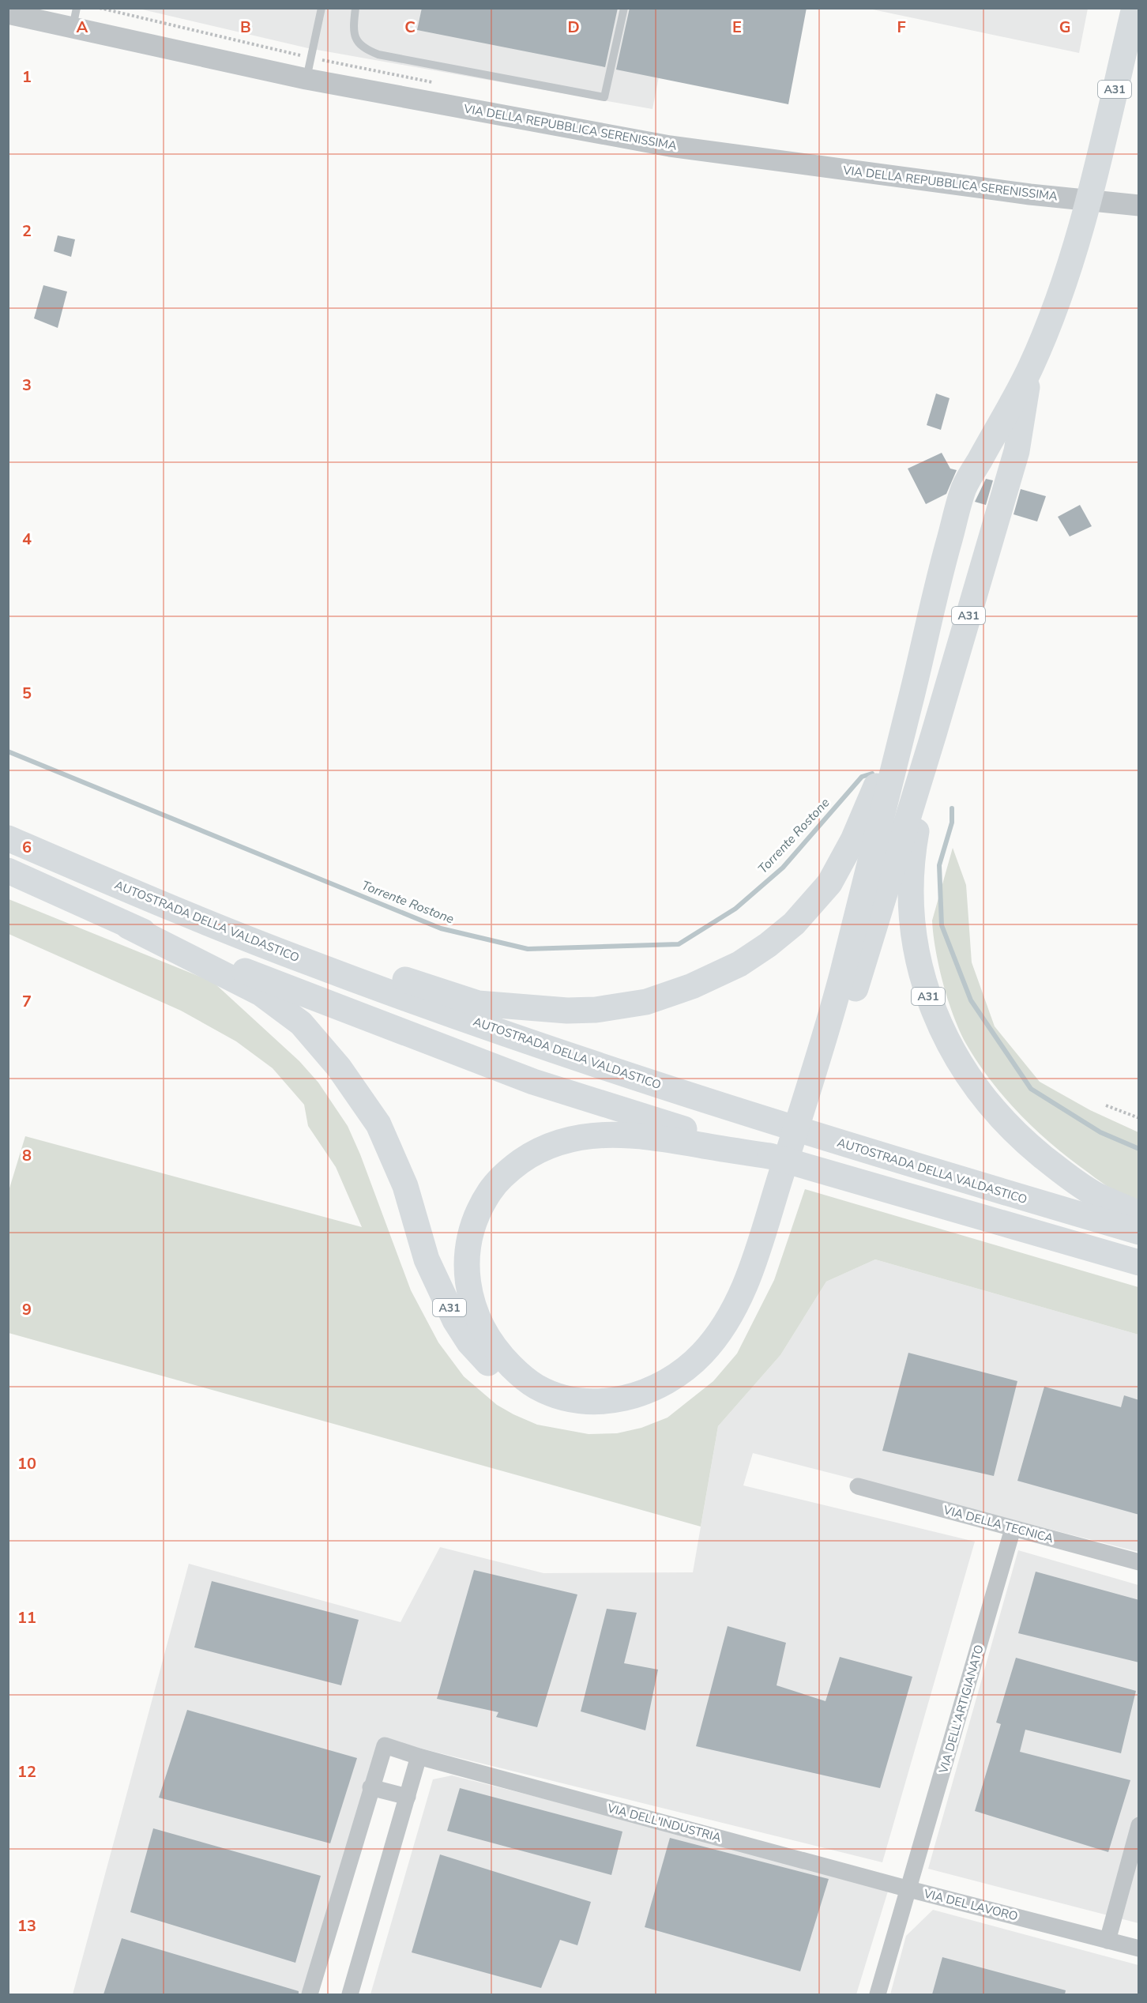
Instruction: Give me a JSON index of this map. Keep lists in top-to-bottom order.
{
  "streets": {
    "highway": ["A31", "AUTOSTRADA DELLA VALDASTICO"],
    "street": [
      "VIA DELLA REPUBBLICA SERENISSIMA",
      "VIA DELLA TECNICA",
      "VIA DELL'ARTIGIANATO",
      "VIA DELL'INDUSTRIA",
      "VIA DEL LAVORO"
    ]
  },
  "crossings": [
    ["A31", "AUTOSTRADA DELLA VALDASTICO"],
    ["VIA DELLA TECNICA", "VIA DELL'ARTIGIANATO"],
    ["VIA DELL'ARTIGIANATO", "VIA DELL'INDUSTRIA"],
    ["VIA DELL'ARTIGIANATO", "VIA DEL LAVORO"],
    ["VIA DELL'INDUSTRIA", "VIA DEL LAVORO"]
  ],
  "water": ["Torrente Rostone"],
  "grid": {
    "columns": [
      "A",
      "B",
      "C",
      "D",
      "E",
      "F",
      "G"
    ],
    "rows": [
      "1",
      "2",
      "3",
      "4",
      "5",
      "6",
      "7",
      "8",
      "9",
      "10",
      "11",
      "12",
      "13"
    ]
  }
}
